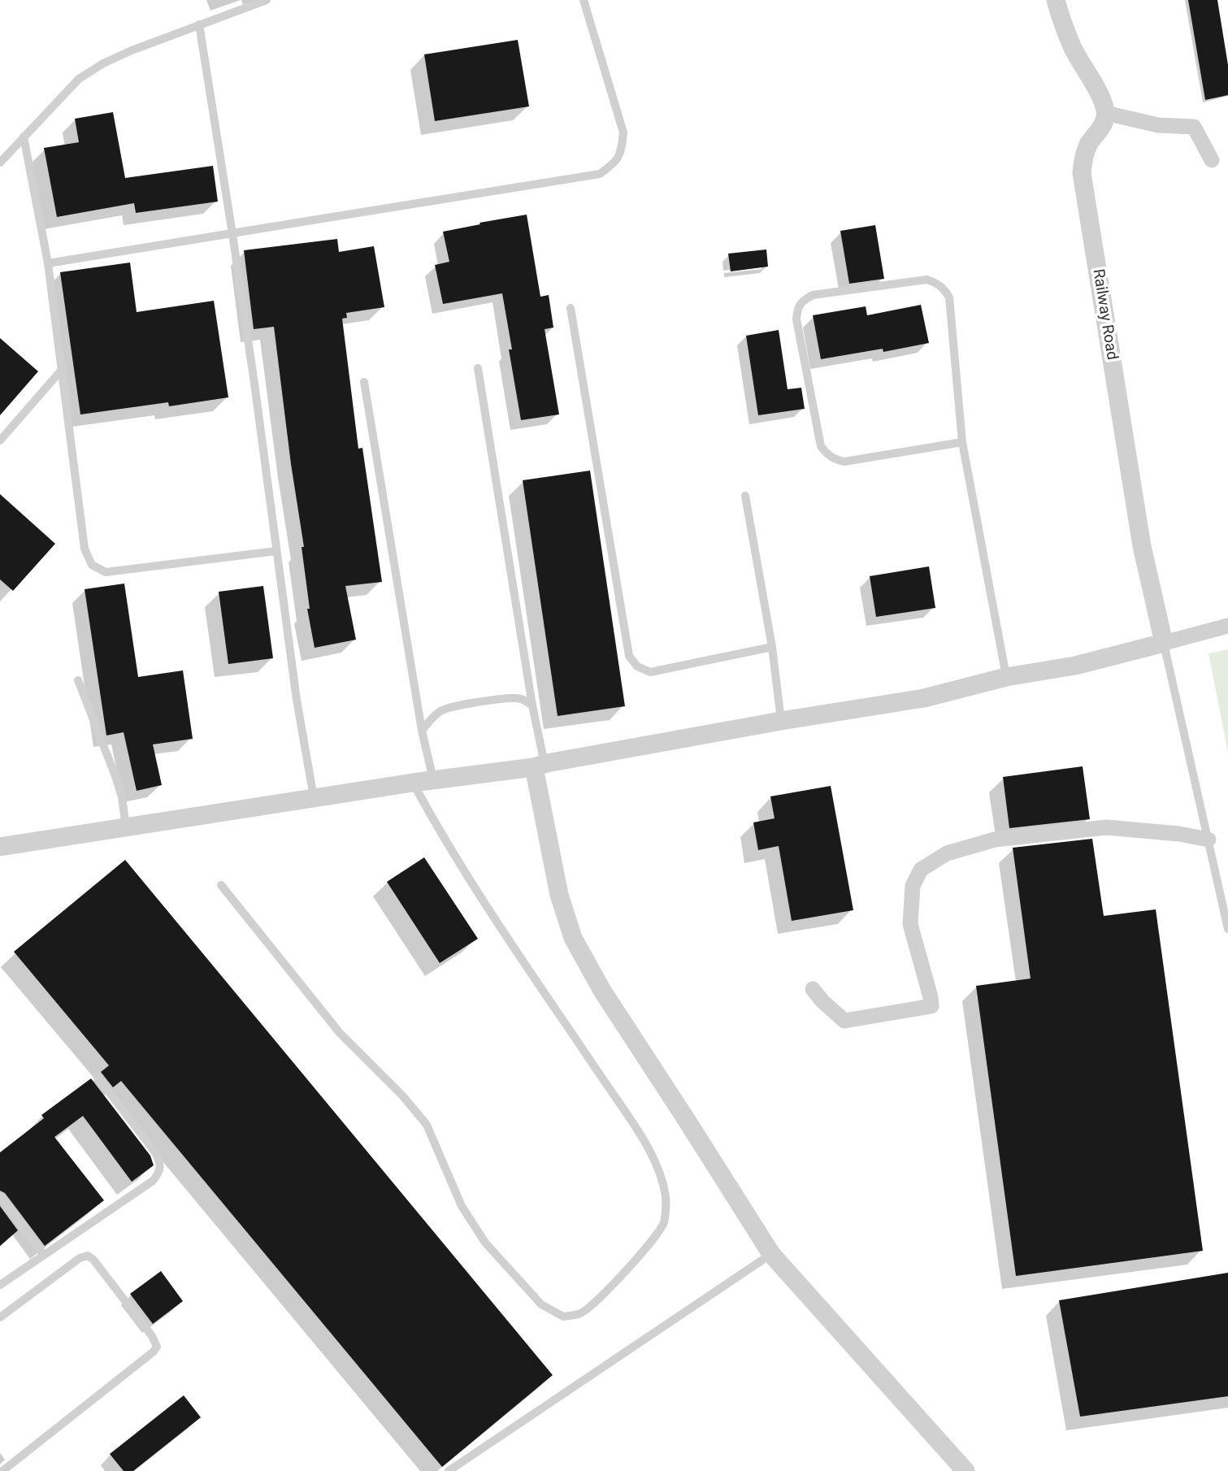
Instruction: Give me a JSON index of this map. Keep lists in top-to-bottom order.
{
  "streets": {
    "street": ["Railway Road"]
  }
}
